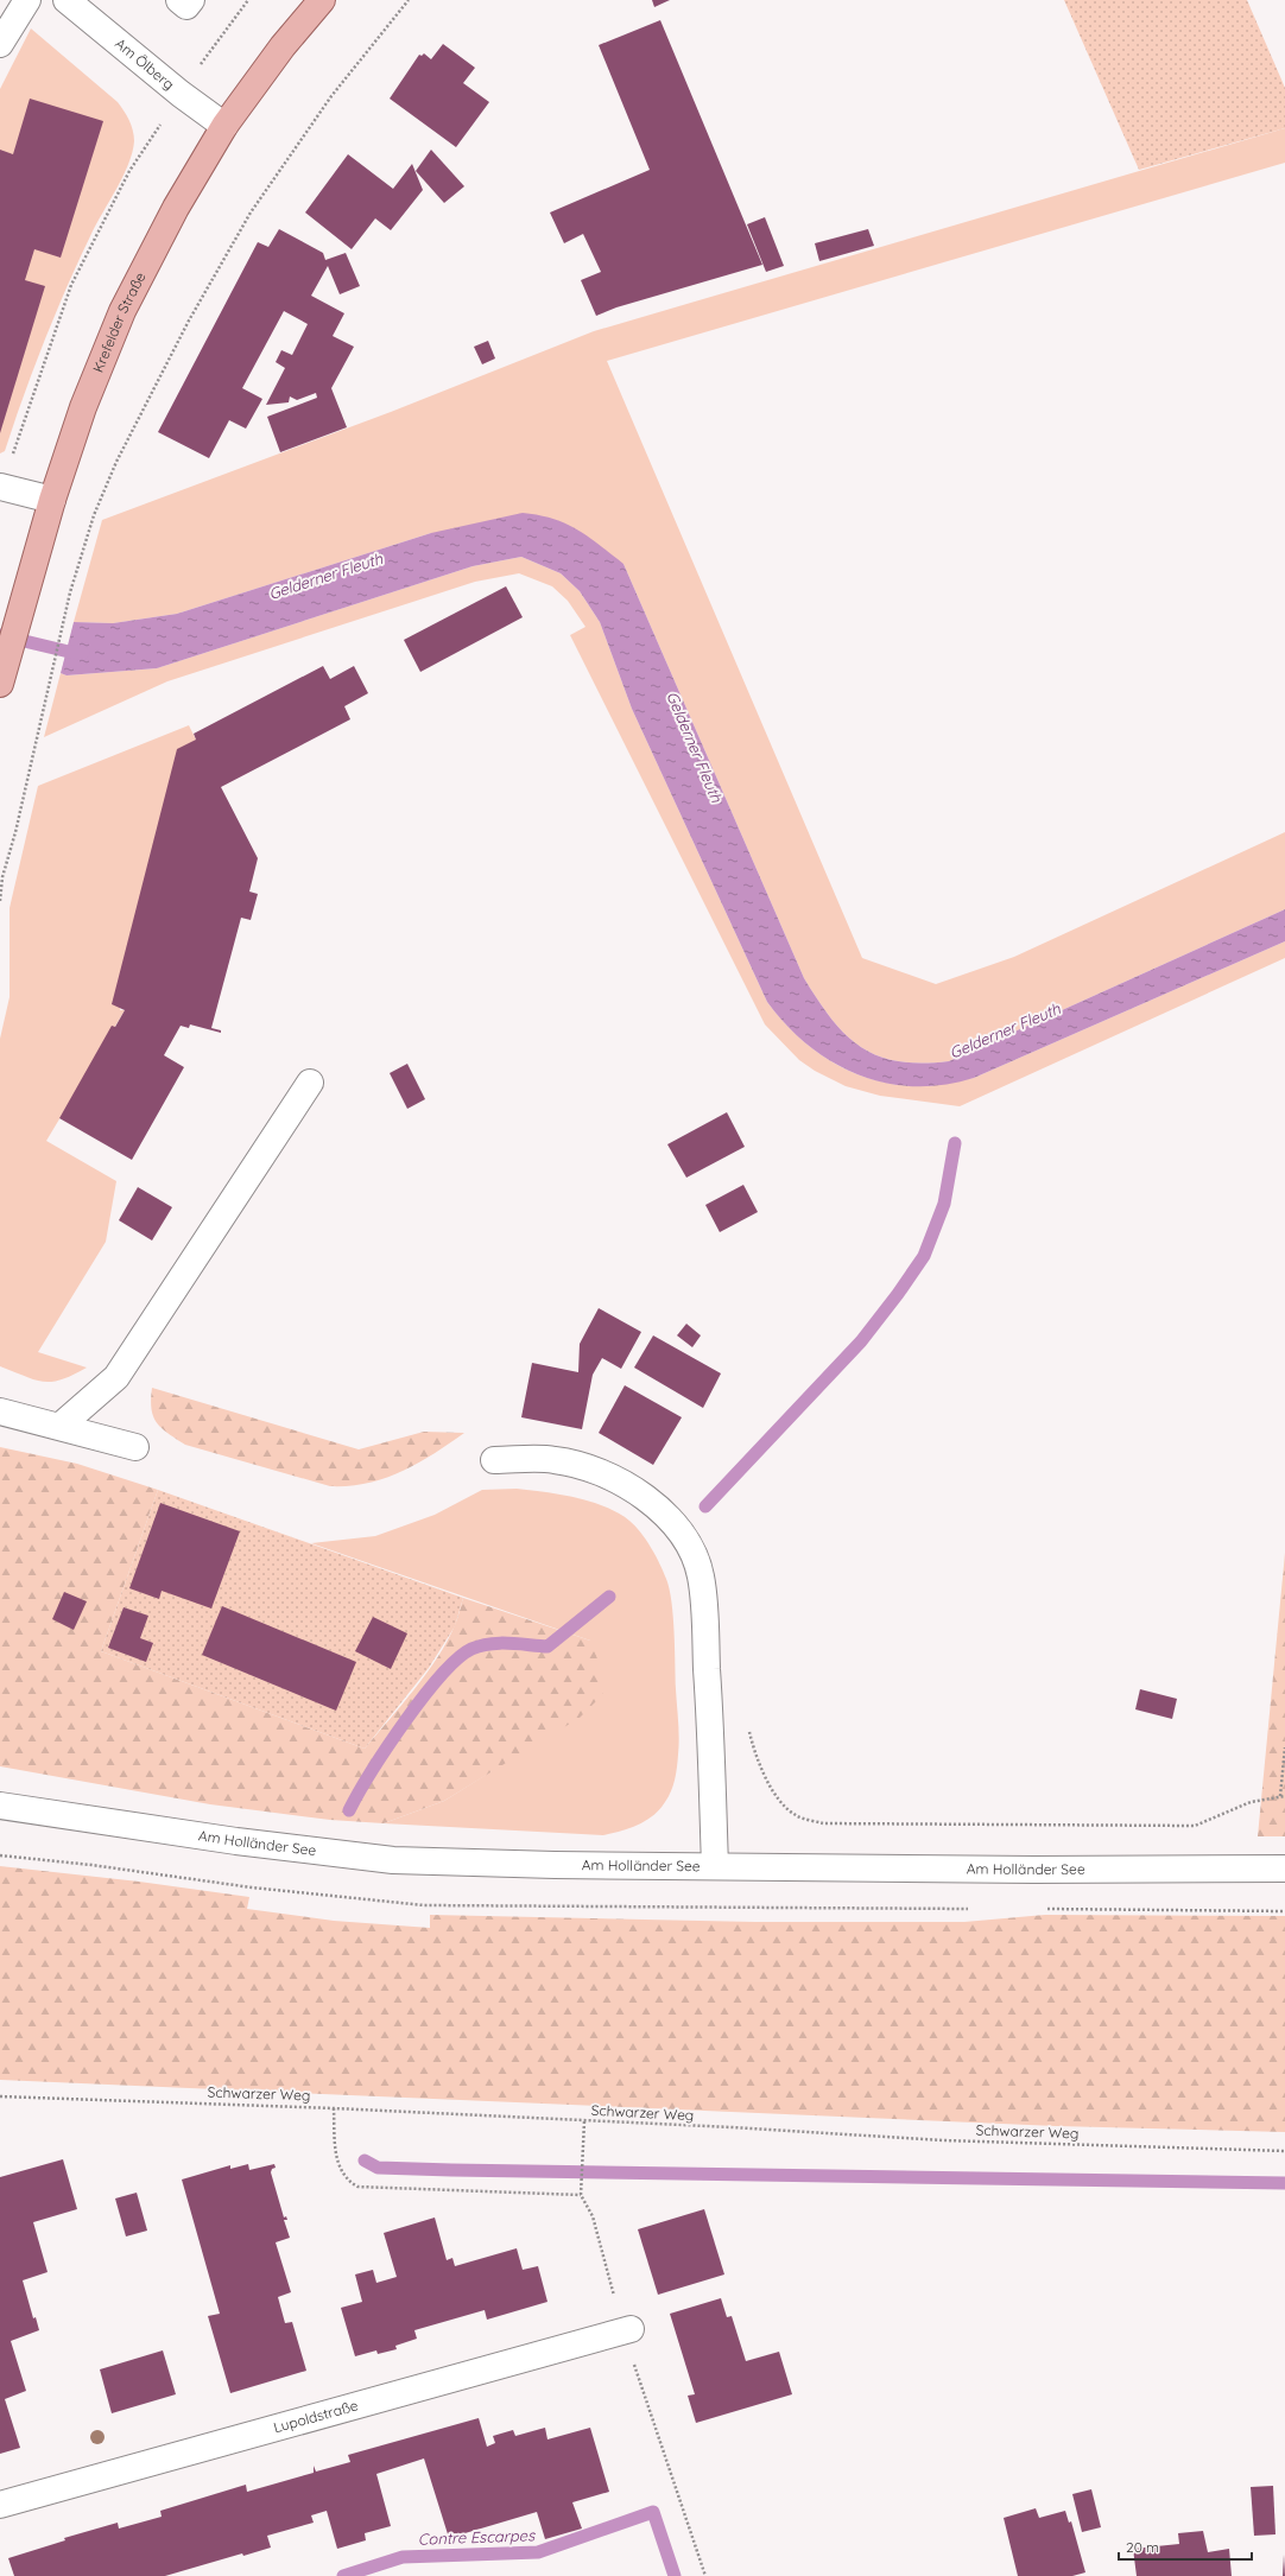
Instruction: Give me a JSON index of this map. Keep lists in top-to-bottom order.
{
  "streets": {
    "main road": ["Krefelder Straße"],
    "street": ["Am Ölberg", "Am Holländer See", "Lupoldstraße"],
    "path": ["Schwarzer Weg"]
  },
  "crossings": [
    ["Am Ölberg", "Krefelder Straße"]
  ],
  "water": ["Gelderner Fleuth", "Contre Escarpes"],
  "scale_bar": "20 m"
}
